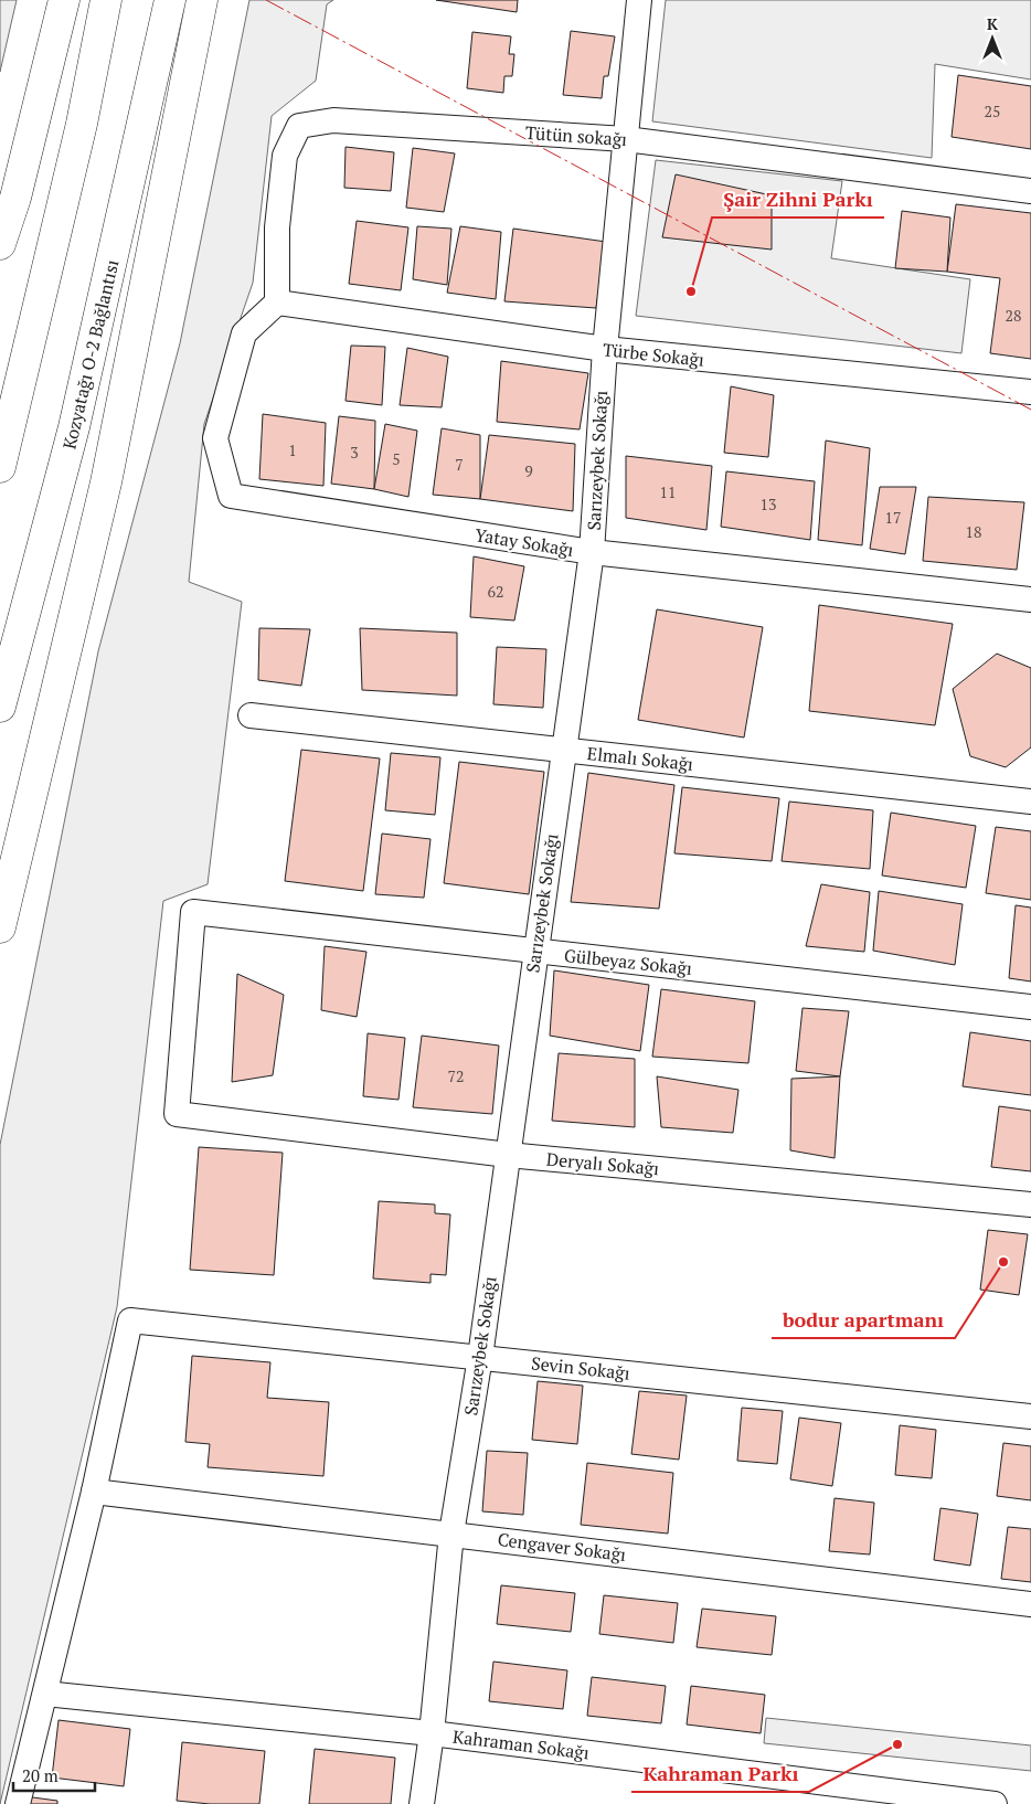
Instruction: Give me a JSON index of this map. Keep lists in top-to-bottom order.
{
  "streets": {
    "highway": ["Kozyatağı O-2 Bağlantısı"],
    "street": [
      "Tütün sokağı",
      "Türbe Sokağı",
      "Sarızeybek Sokağı",
      "Yatay Sokağı",
      "Elmalı Sokağı",
      "Gülbeyaz Sokağı",
      "Deryalı Sokağı",
      "Sevin Sokağı",
      "Cengaver Sokağı",
      "Kahraman Sokağı"
    ]
  },
  "crossings": [
    ["Tütün sokağı", "Türbe Sokağı"],
    ["Tütün sokağı", "Sarızeybek Sokağı"],
    ["Tütün sokağı", "Yatay Sokağı"],
    ["Türbe Sokağı", "Sarızeybek Sokağı"],
    ["Türbe Sokağı", "Yatay Sokağı"],
    ["Sarızeybek Sokağı", "Yatay Sokağı"],
    ["Sarızeybek Sokağı", "Elmalı Sokağı"],
    ["Sarızeybek Sokağı", "Gülbeyaz Sokağı"],
    ["Sarızeybek Sokağı", "Deryalı Sokağı"],
    ["Sarızeybek Sokağı", "Sevin Sokağı"],
    ["Sarızeybek Sokağı", "Cengaver Sokağı"],
    ["Sarızeybek Sokağı", "Kahraman Sokağı"],
    ["Gülbeyaz Sokağı", "Deryalı Sokağı"],
    ["Sevin Sokağı", "Cengaver Sokağı"]
  ],
  "places": ["Şair Zihni Parkı", "bodur apartmanı", "Kahraman Parkı"],
  "house_numbers": [
    "25",
    "28",
    "1",
    "3",
    "5",
    "7",
    "9",
    "11",
    "13",
    "17",
    "18",
    "62",
    "72"
  ],
  "scale_bar": "20 m",
  "north": "top"
}
